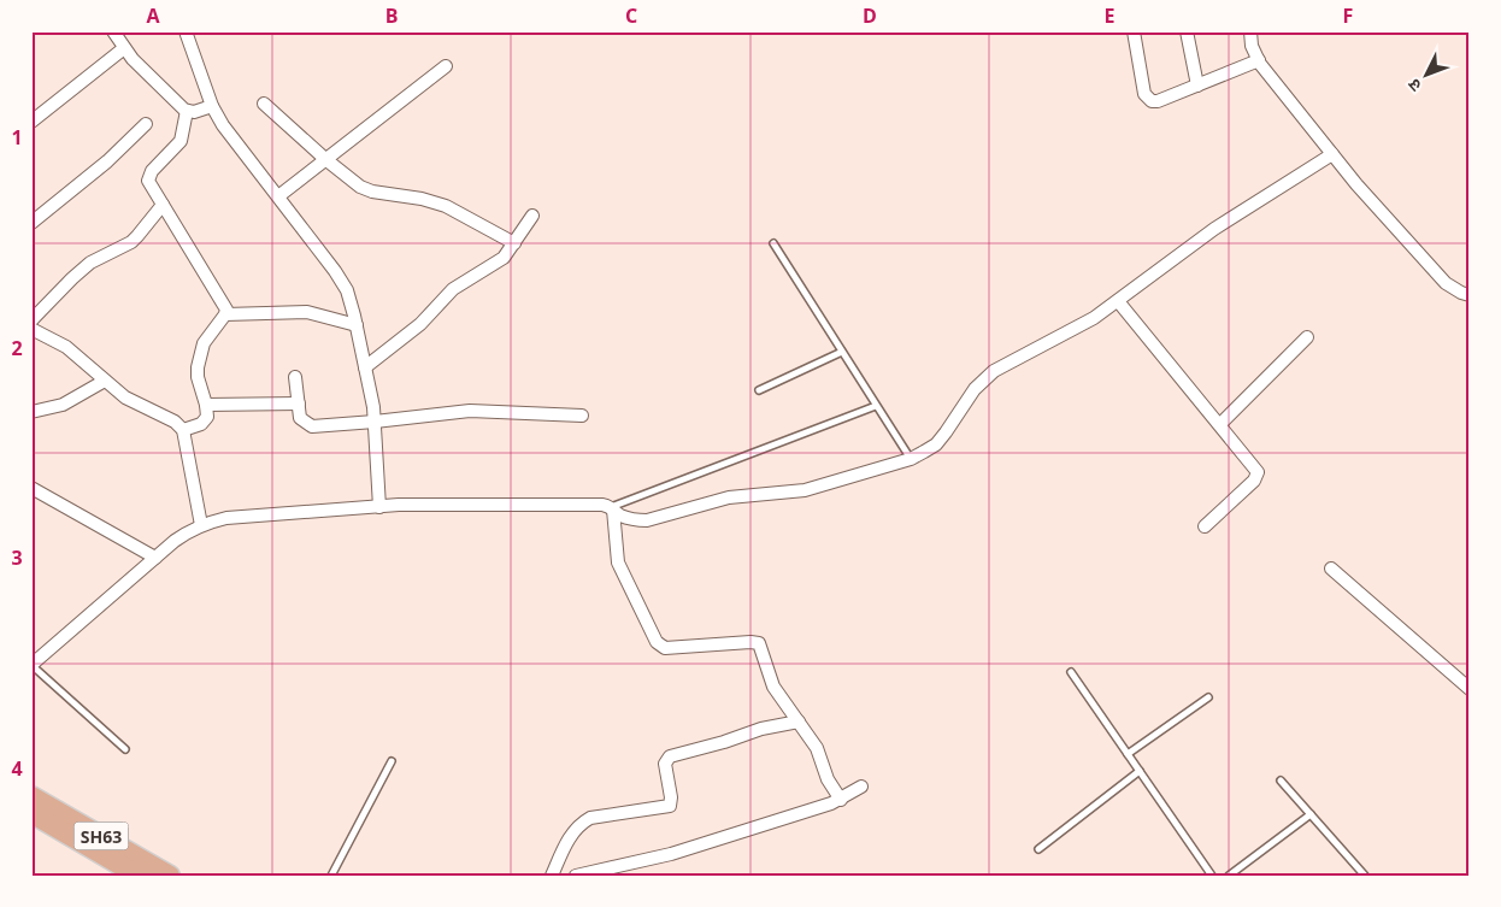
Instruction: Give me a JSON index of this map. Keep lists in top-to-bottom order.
{
  "streets": {
    "main road": ["SH63"]
  },
  "north": "bottom left",
  "grid": {
    "columns": [
      "A",
      "B",
      "C",
      "D",
      "E",
      "F"
    ],
    "rows": [
      "1",
      "2",
      "3",
      "4"
    ]
  }
}
